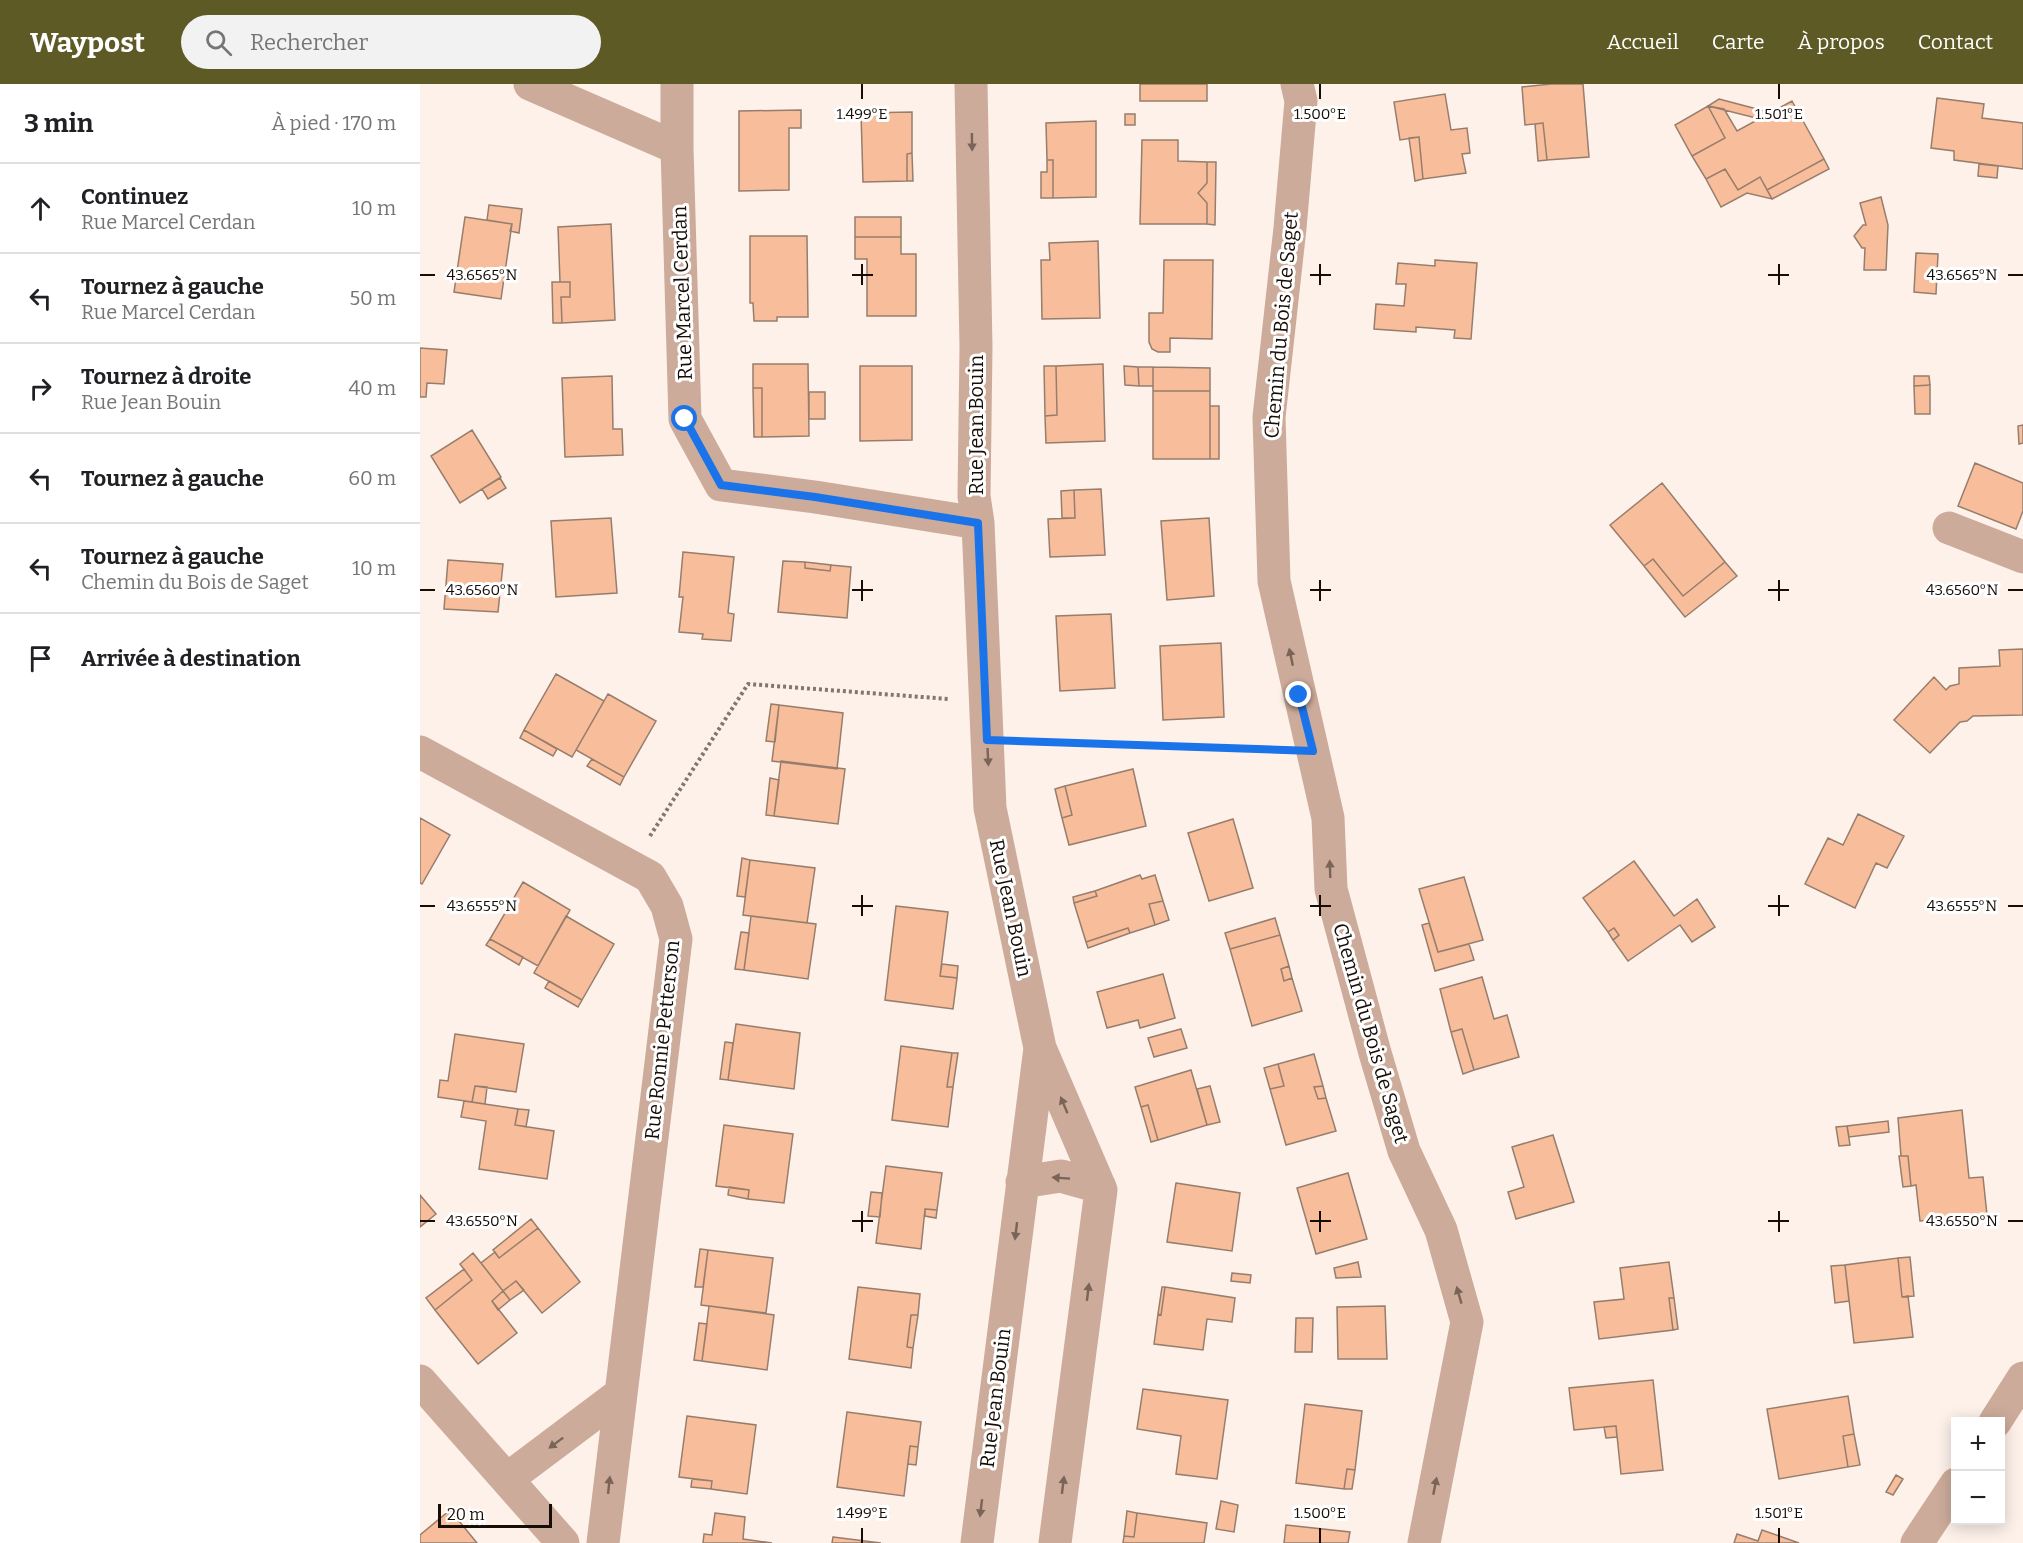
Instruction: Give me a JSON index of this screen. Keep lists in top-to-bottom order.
{
  "streets": {
    "street": [
      "Rue Marcel Cerdan",
      "Chemin du Bois de Saget",
      "Rue Jean Bouin",
      "Rue Ronnie Petterson"
    ]
  },
  "crossings": [
    ["Rue Marcel Cerdan", "Rue Jean Bouin"]
  ],
  "one_way": ["Chemin du Bois de Saget"],
  "scale_bar": "20 m",
  "page": {
    "header": "Waypost",
    "search": "Rechercher",
    "nav": [
      "Accueil",
      "Carte",
      "À propos",
      "Contact"
    ],
    "heading": ["3 min", "À pied · 170 m"],
    "list": [
      ["Continuez", "Rue Marcel Cerdan", "10 m"],
      ["Tournez à gauche", "Rue Marcel Cerdan", "50 m"],
      ["Tournez à droite", "Rue Jean Bouin", "40 m"],
      ["Tournez à gauche", "60 m"],
      ["Tournez à gauche", "Chemin du Bois de Saget", "10 m"],
      "Arrivée à destination"
    ],
    "map_buttons": ["+", "−"],
    "scale": "20 m"
  },
  "coordinates": [
    "1.499°E",
    "1.500°E",
    "1.501°E",
    "43.6565°N",
    "43.6560°N",
    "43.6555°N",
    "43.6550°N"
  ]
}
